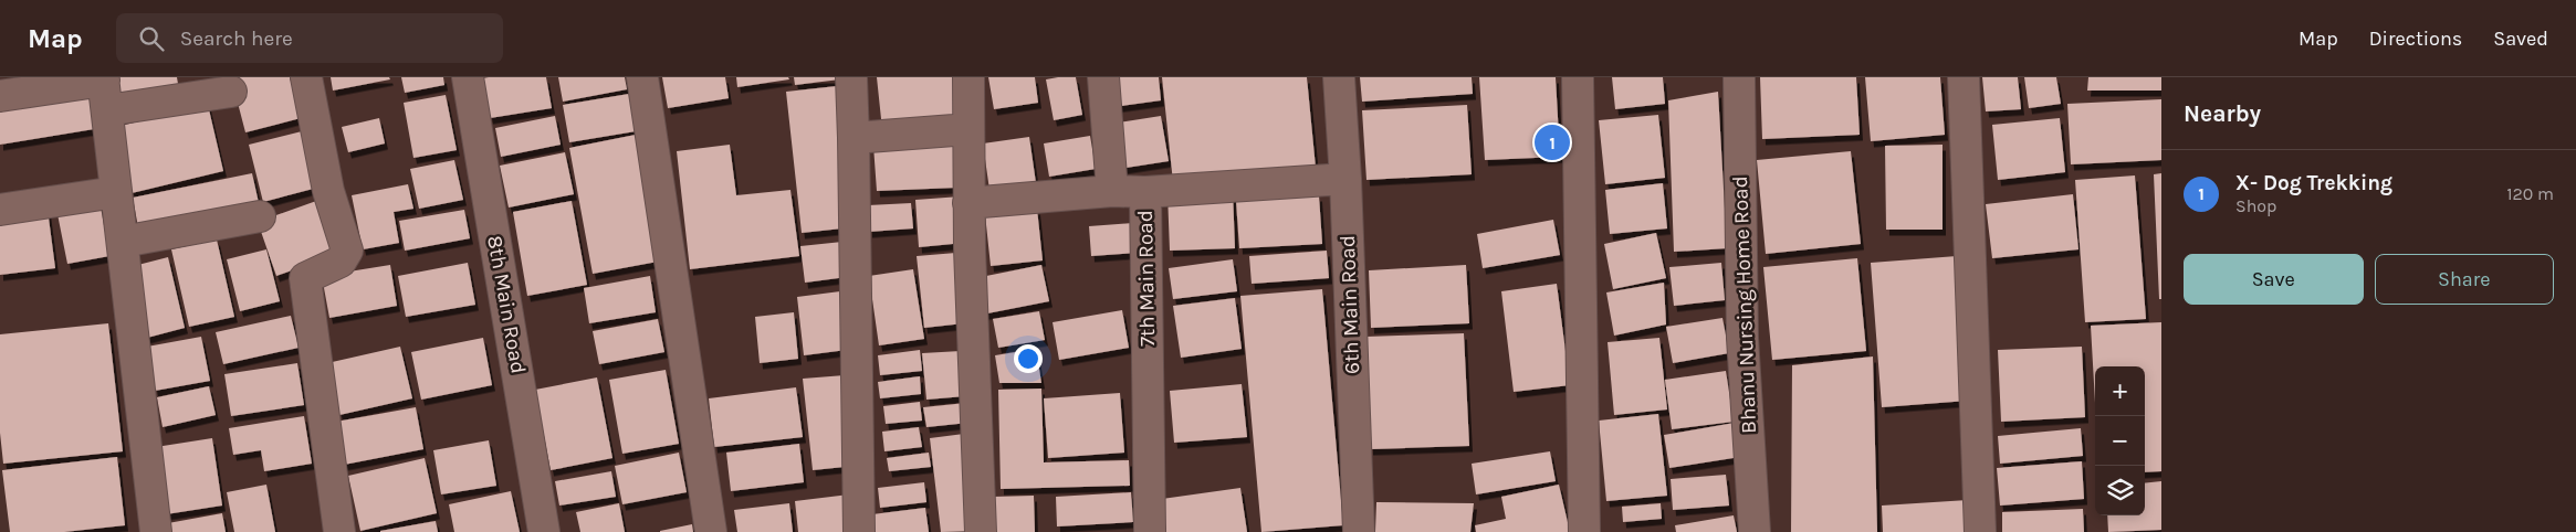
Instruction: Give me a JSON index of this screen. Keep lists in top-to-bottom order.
{
  "streets": {
    "street": [
      "7th Main Road",
      "8th Main Road",
      "6th Main Road",
      "Bhanu Nursing Home Road"
    ]
  },
  "crossings": [
    ["7th Main Road", "6th Main Road"]
  ],
  "page": {
    "header": "Map",
    "search": "Search here",
    "nav": ["Map", "Directions", "Saved"],
    "heading": "Nearby",
    "pins": "1",
    "list": [
      {
        "mark": "1",
        "name": "X- Dog Trekking",
        "note": "Shop",
        "value": "120 m"
      }
    ],
    "buttons": ["Save", "Share"],
    "map_buttons": ["+", "−"]
  }
}
